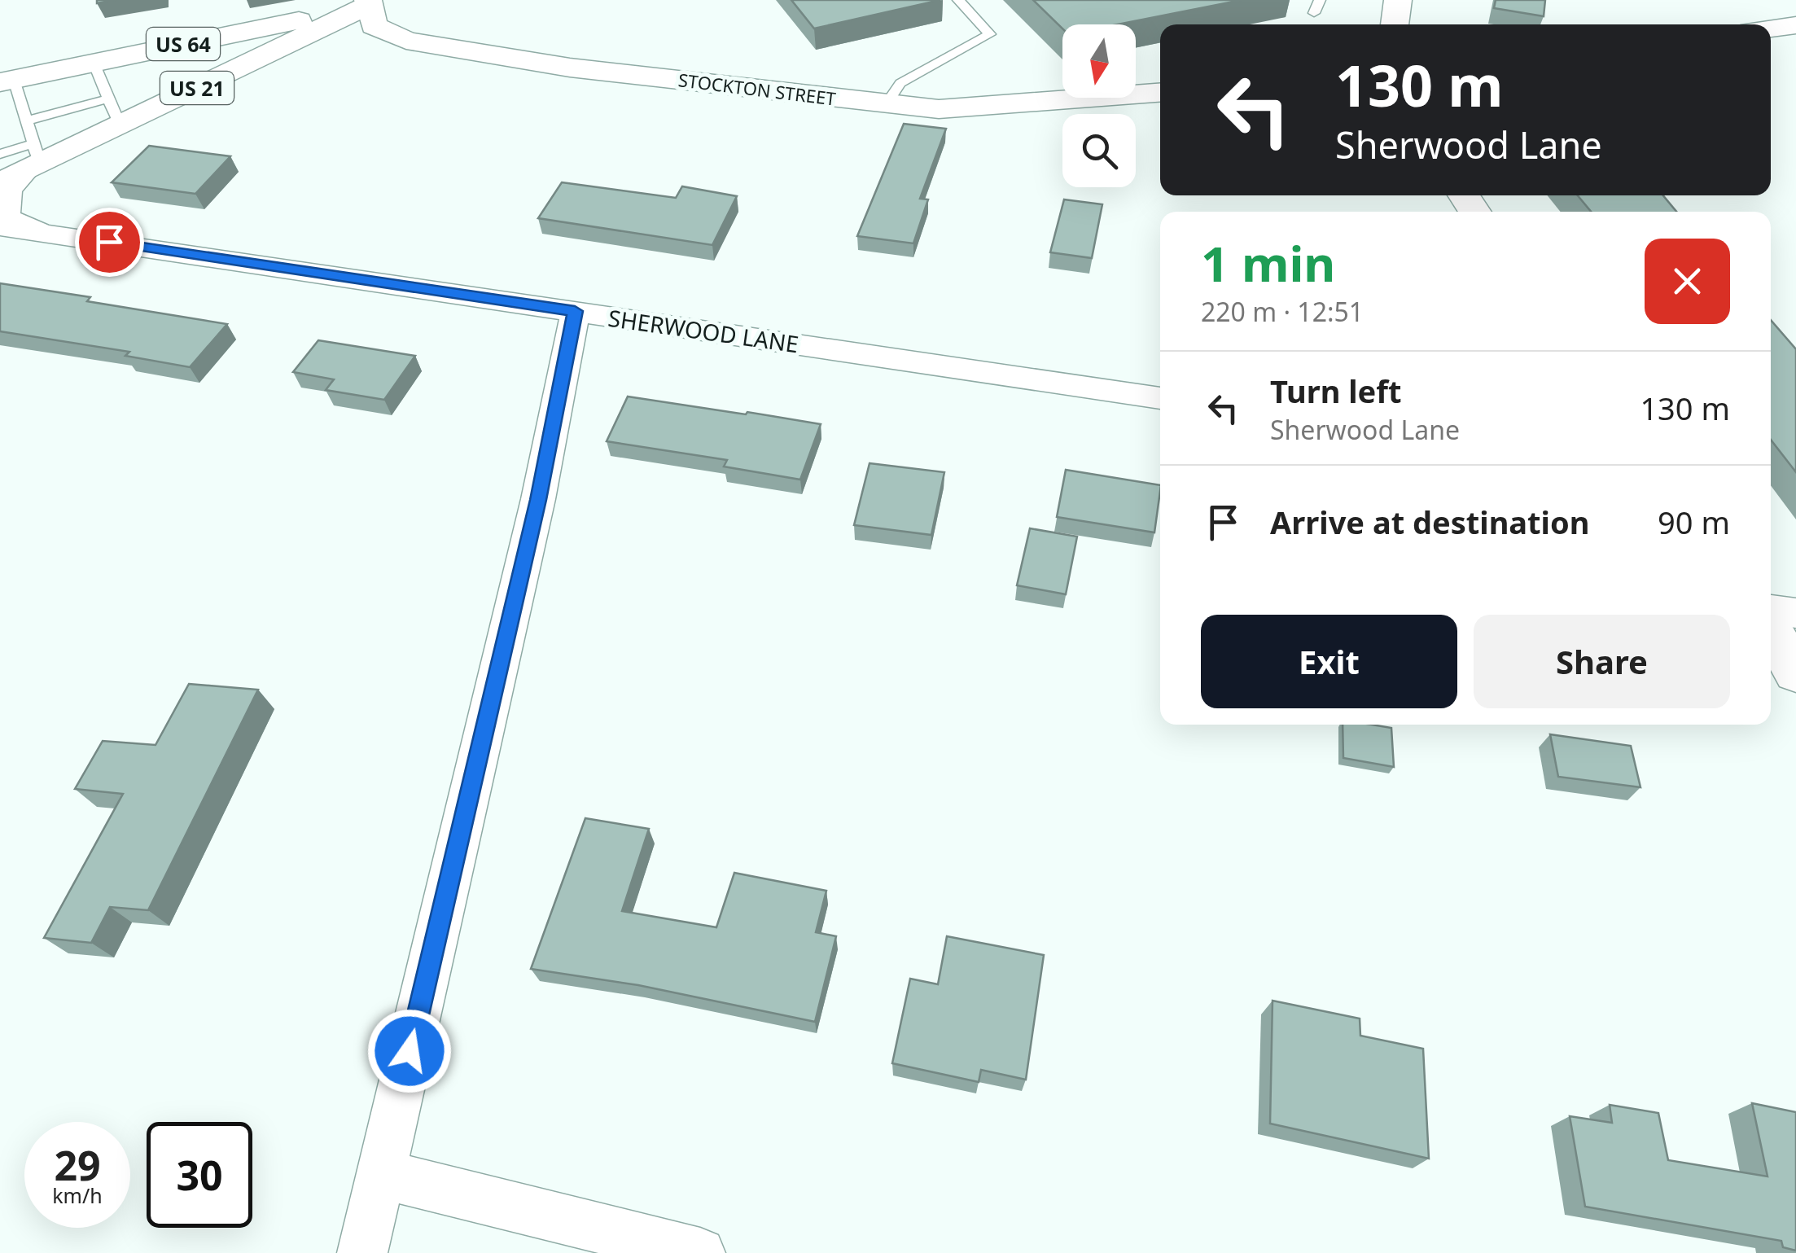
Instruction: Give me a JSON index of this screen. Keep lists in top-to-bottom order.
{
  "streets": {
    "street": [
      "US 64",
      "US 21",
      "STOCKTON STREET",
      "SHERWOOD LANE"
    ]
  },
  "crossings": [
    ["US 64", "US 21"],
    ["US 64", "STOCKTON STREET"],
    ["US 21", "STOCKTON STREET"],
    ["US 21", "SHERWOOD LANE"]
  ],
  "north": "bottom",
  "page": {
    "turn": ["130 m", "Sherwood Lane"],
    "heading": ["1 min", "220 m · 12:51"],
    "list": [
      {
        "name": "Turn left",
        "note": "Sherwood Lane",
        "value": "130 m"
      },
      {
        "name": "Arrive at destination",
        "value": "90 m"
      }
    ],
    "buttons": ["Exit", "Share"],
    "speed": "29 km/h",
    "limit": "30"
  }
}
